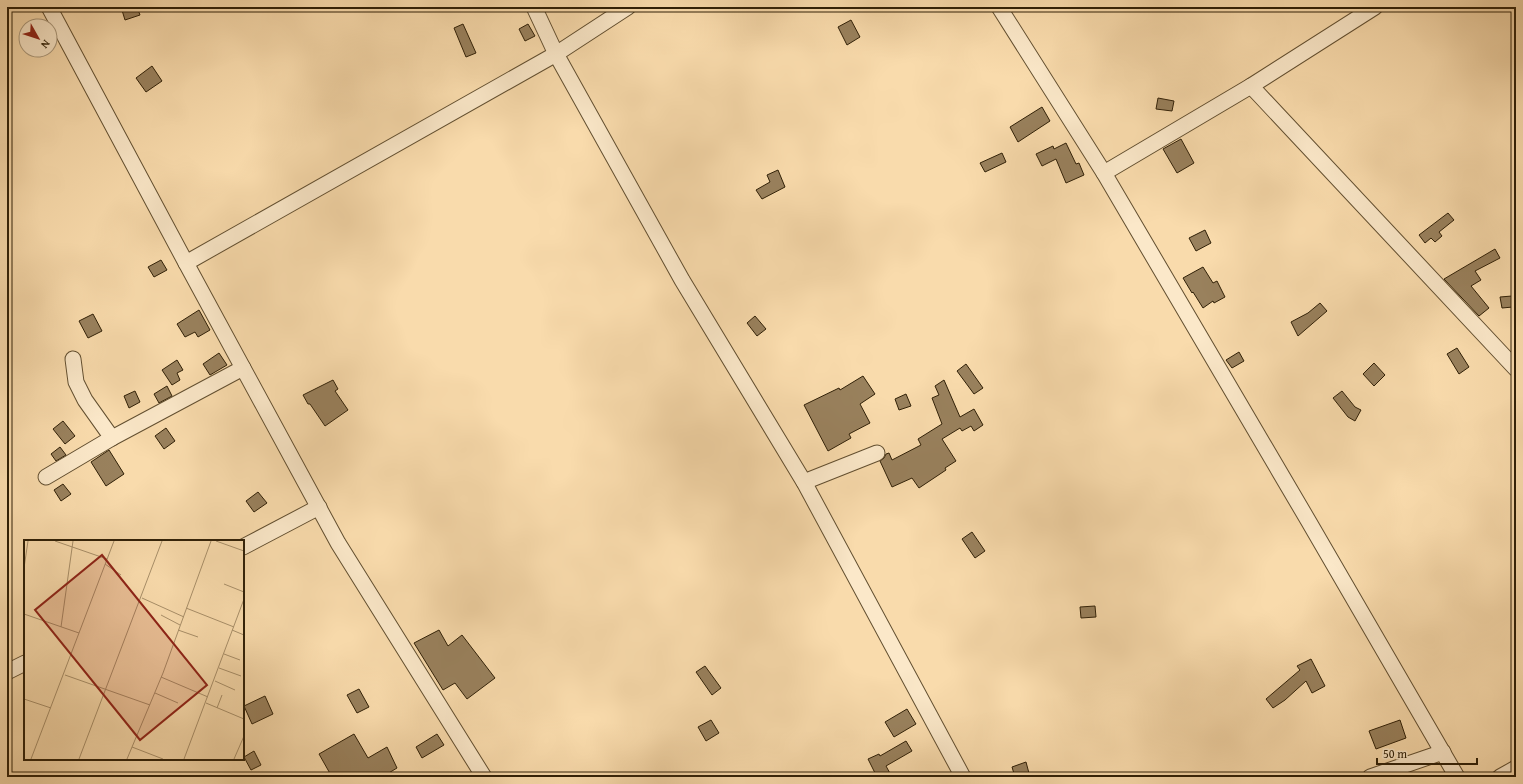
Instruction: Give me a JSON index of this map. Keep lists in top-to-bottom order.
{
  "scale_bar": "50 m",
  "north": "bottom right"
}
